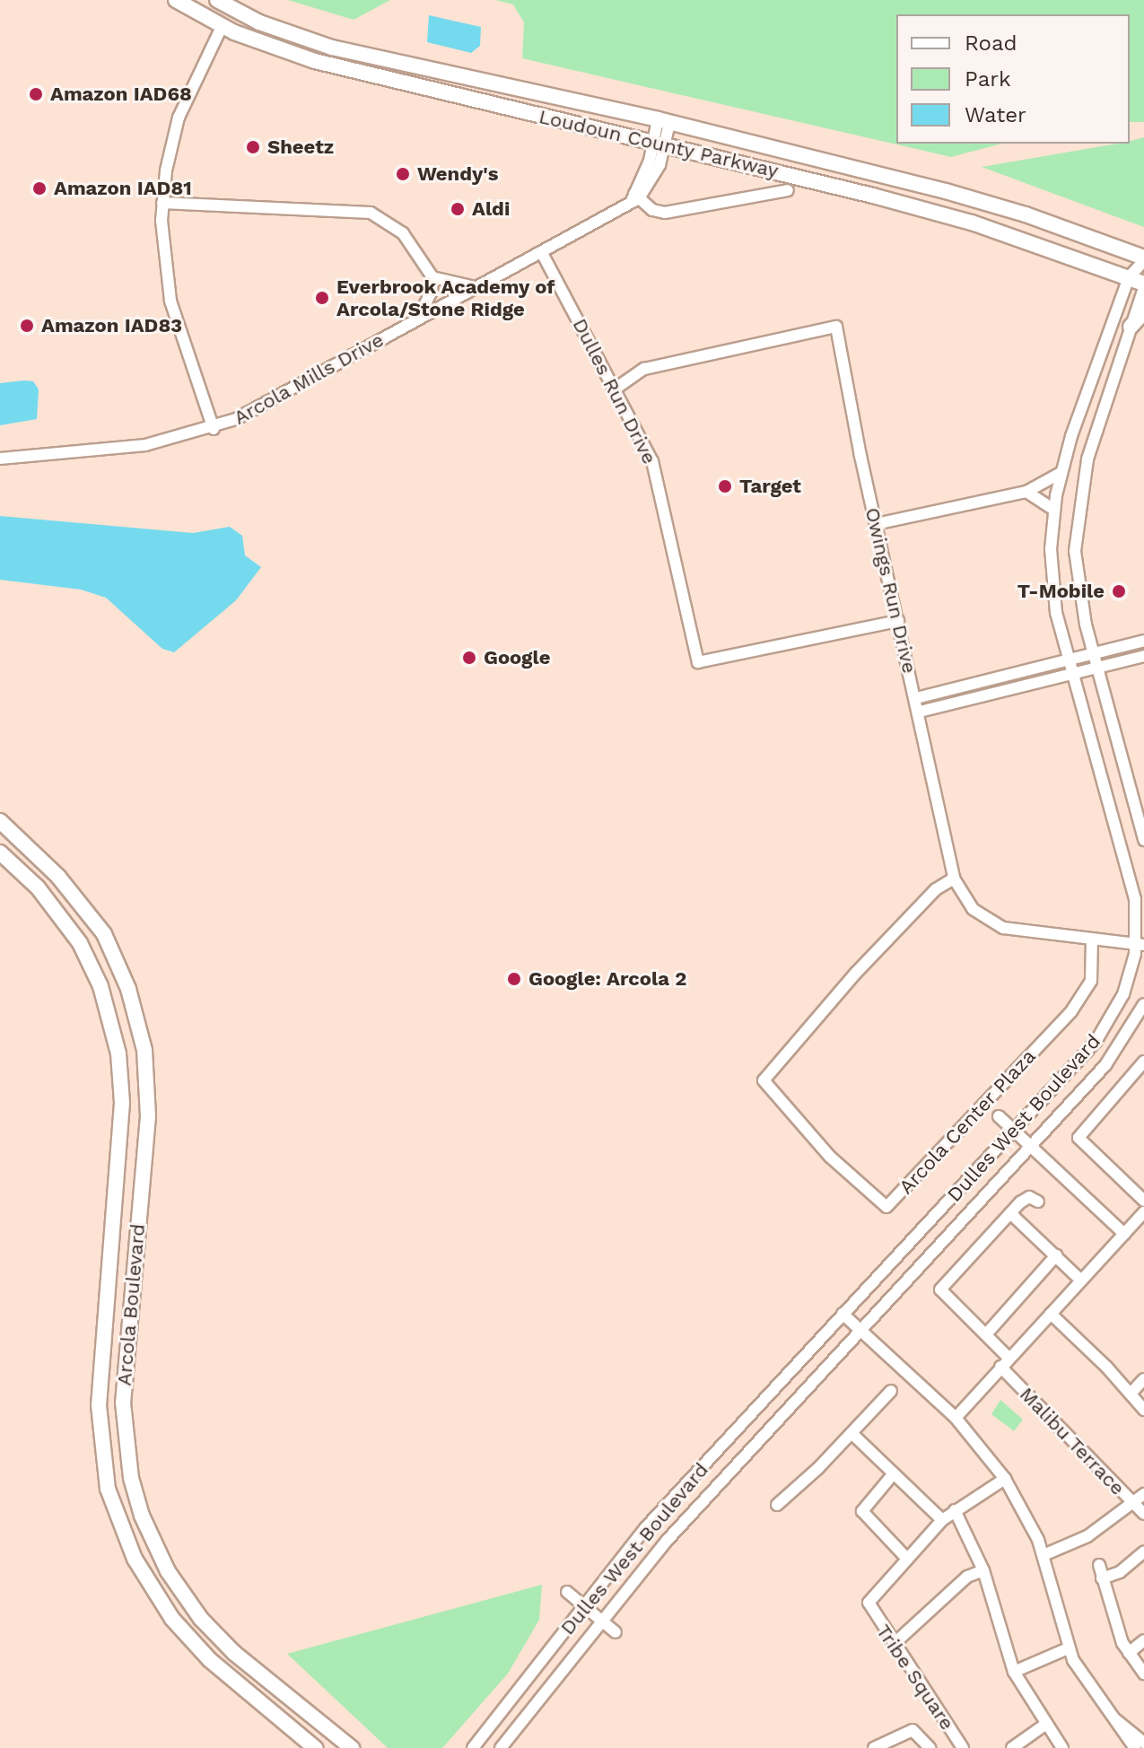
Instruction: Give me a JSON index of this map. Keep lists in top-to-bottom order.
{
  "streets": {
    "main road": ["Loudoun County Parkway", "Arcola Boulevard"],
    "street": [
      "Arcola Mills Drive",
      "Dulles Run Drive",
      "Owings Run Drive",
      "Dulles West Boulevard",
      "Arcola Center Plaza",
      "Malibu Terrace",
      "Tribe Square"
    ]
  },
  "crossings": [
    ["Loudoun County Parkway", "Arcola Mills Drive"],
    ["Loudoun County Parkway", "Dulles West Boulevard"],
    ["Arcola Mills Drive", "Dulles Run Drive"],
    ["Dulles Run Drive", "Owings Run Drive"],
    ["Owings Run Drive", "Dulles West Boulevard"],
    ["Owings Run Drive", "Arcola Center Plaza"]
  ],
  "places": [
    "Amazon IAD68",
    "Sheetz",
    "Wendy's",
    "Amazon IAD81",
    "Aldi",
    "Everbrook Academy of Arcola/Stone Ridge",
    "Amazon IAD83",
    "Target",
    "T-Mobile",
    "Google",
    "Google: Arcola 2"
  ],
  "legend": ["Road", "Park", "Water"]
}
